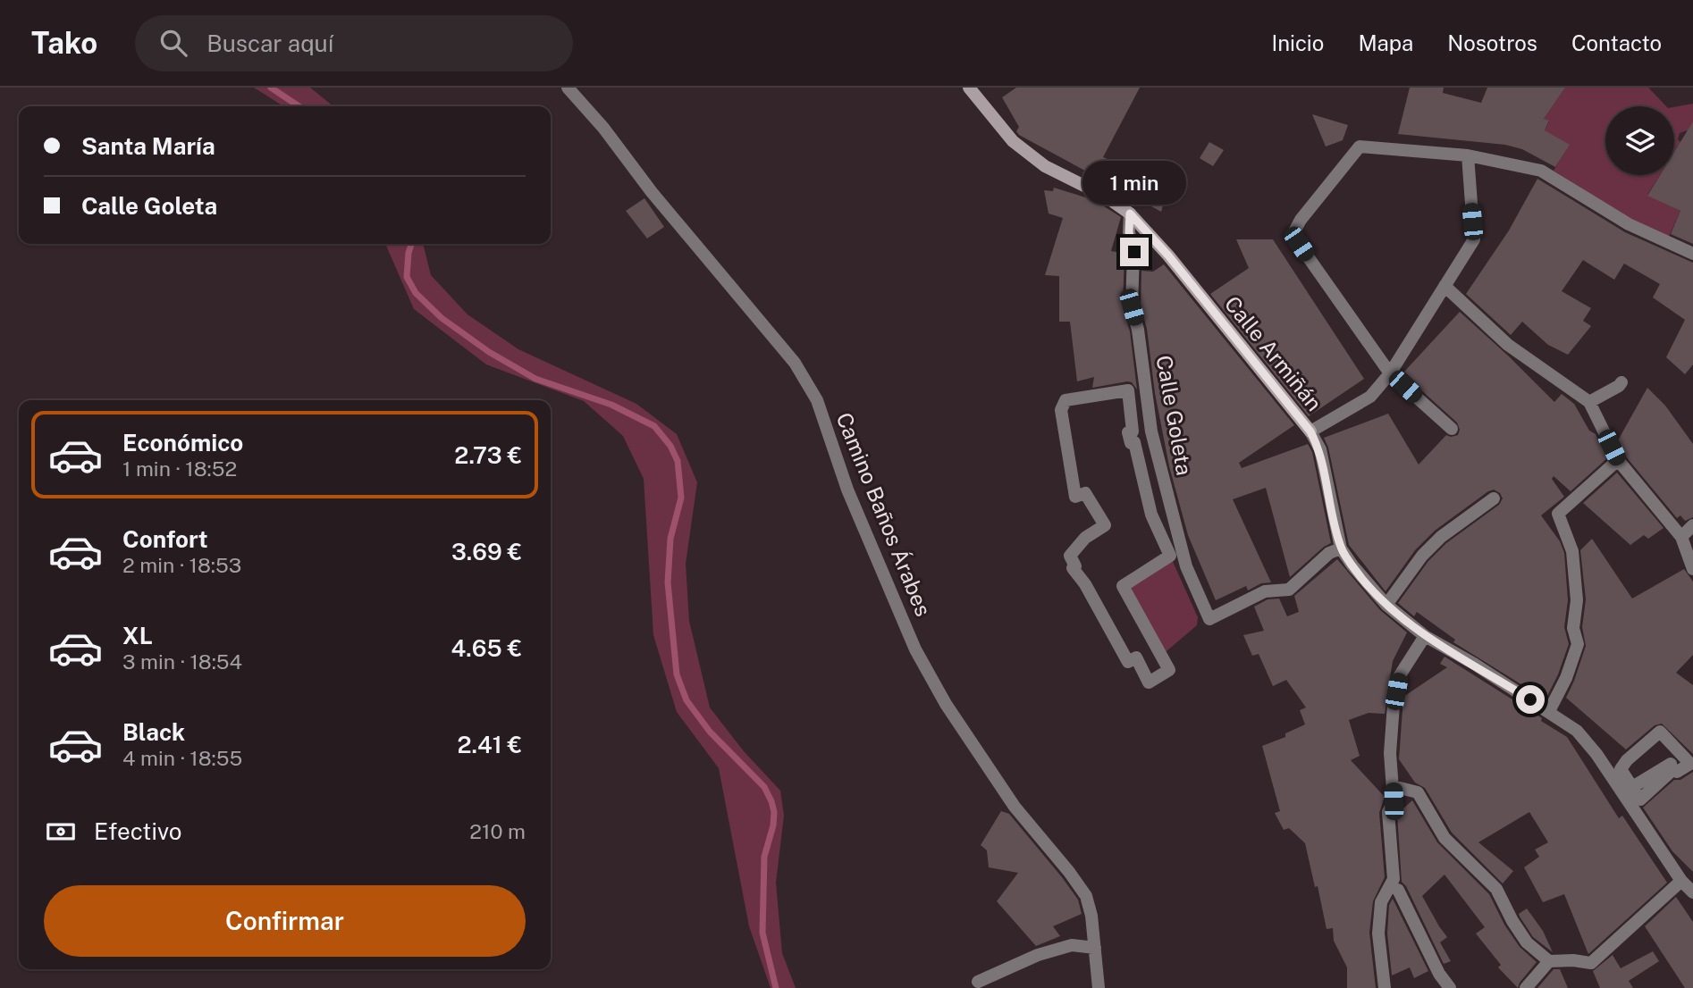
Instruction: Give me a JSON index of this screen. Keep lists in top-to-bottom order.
{
  "streets": {
    "street": ["Calle Armiñán", "Calle Goleta", "Camino Baños Árabes"]
  },
  "crossings": [
    ["Calle Armiñán", "Calle Goleta"]
  ],
  "page": {
    "header": "Tako",
    "search": "Buscar aquí",
    "nav": [
      "Inicio",
      "Mapa",
      "Nosotros",
      "Contacto"
    ],
    "banner": ["Santa María", "Calle Goleta"],
    "bubble": "1 min",
    "list": [
      {
        "name": "Económico",
        "note": "1 min · 18:52",
        "value": "2.73 €"
      },
      {
        "name": "Confort",
        "note": "2 min · 18:53",
        "value": "3.69 €"
      },
      {
        "name": "XL",
        "note": "3 min · 18:54",
        "value": "4.65 €"
      },
      {
        "name": "Black",
        "note": "4 min · 18:55",
        "value": "2.41 €"
      }
    ],
    "pay": ["Efectivo", "210 m"],
    "buttons": "Confirmar"
  }
}
